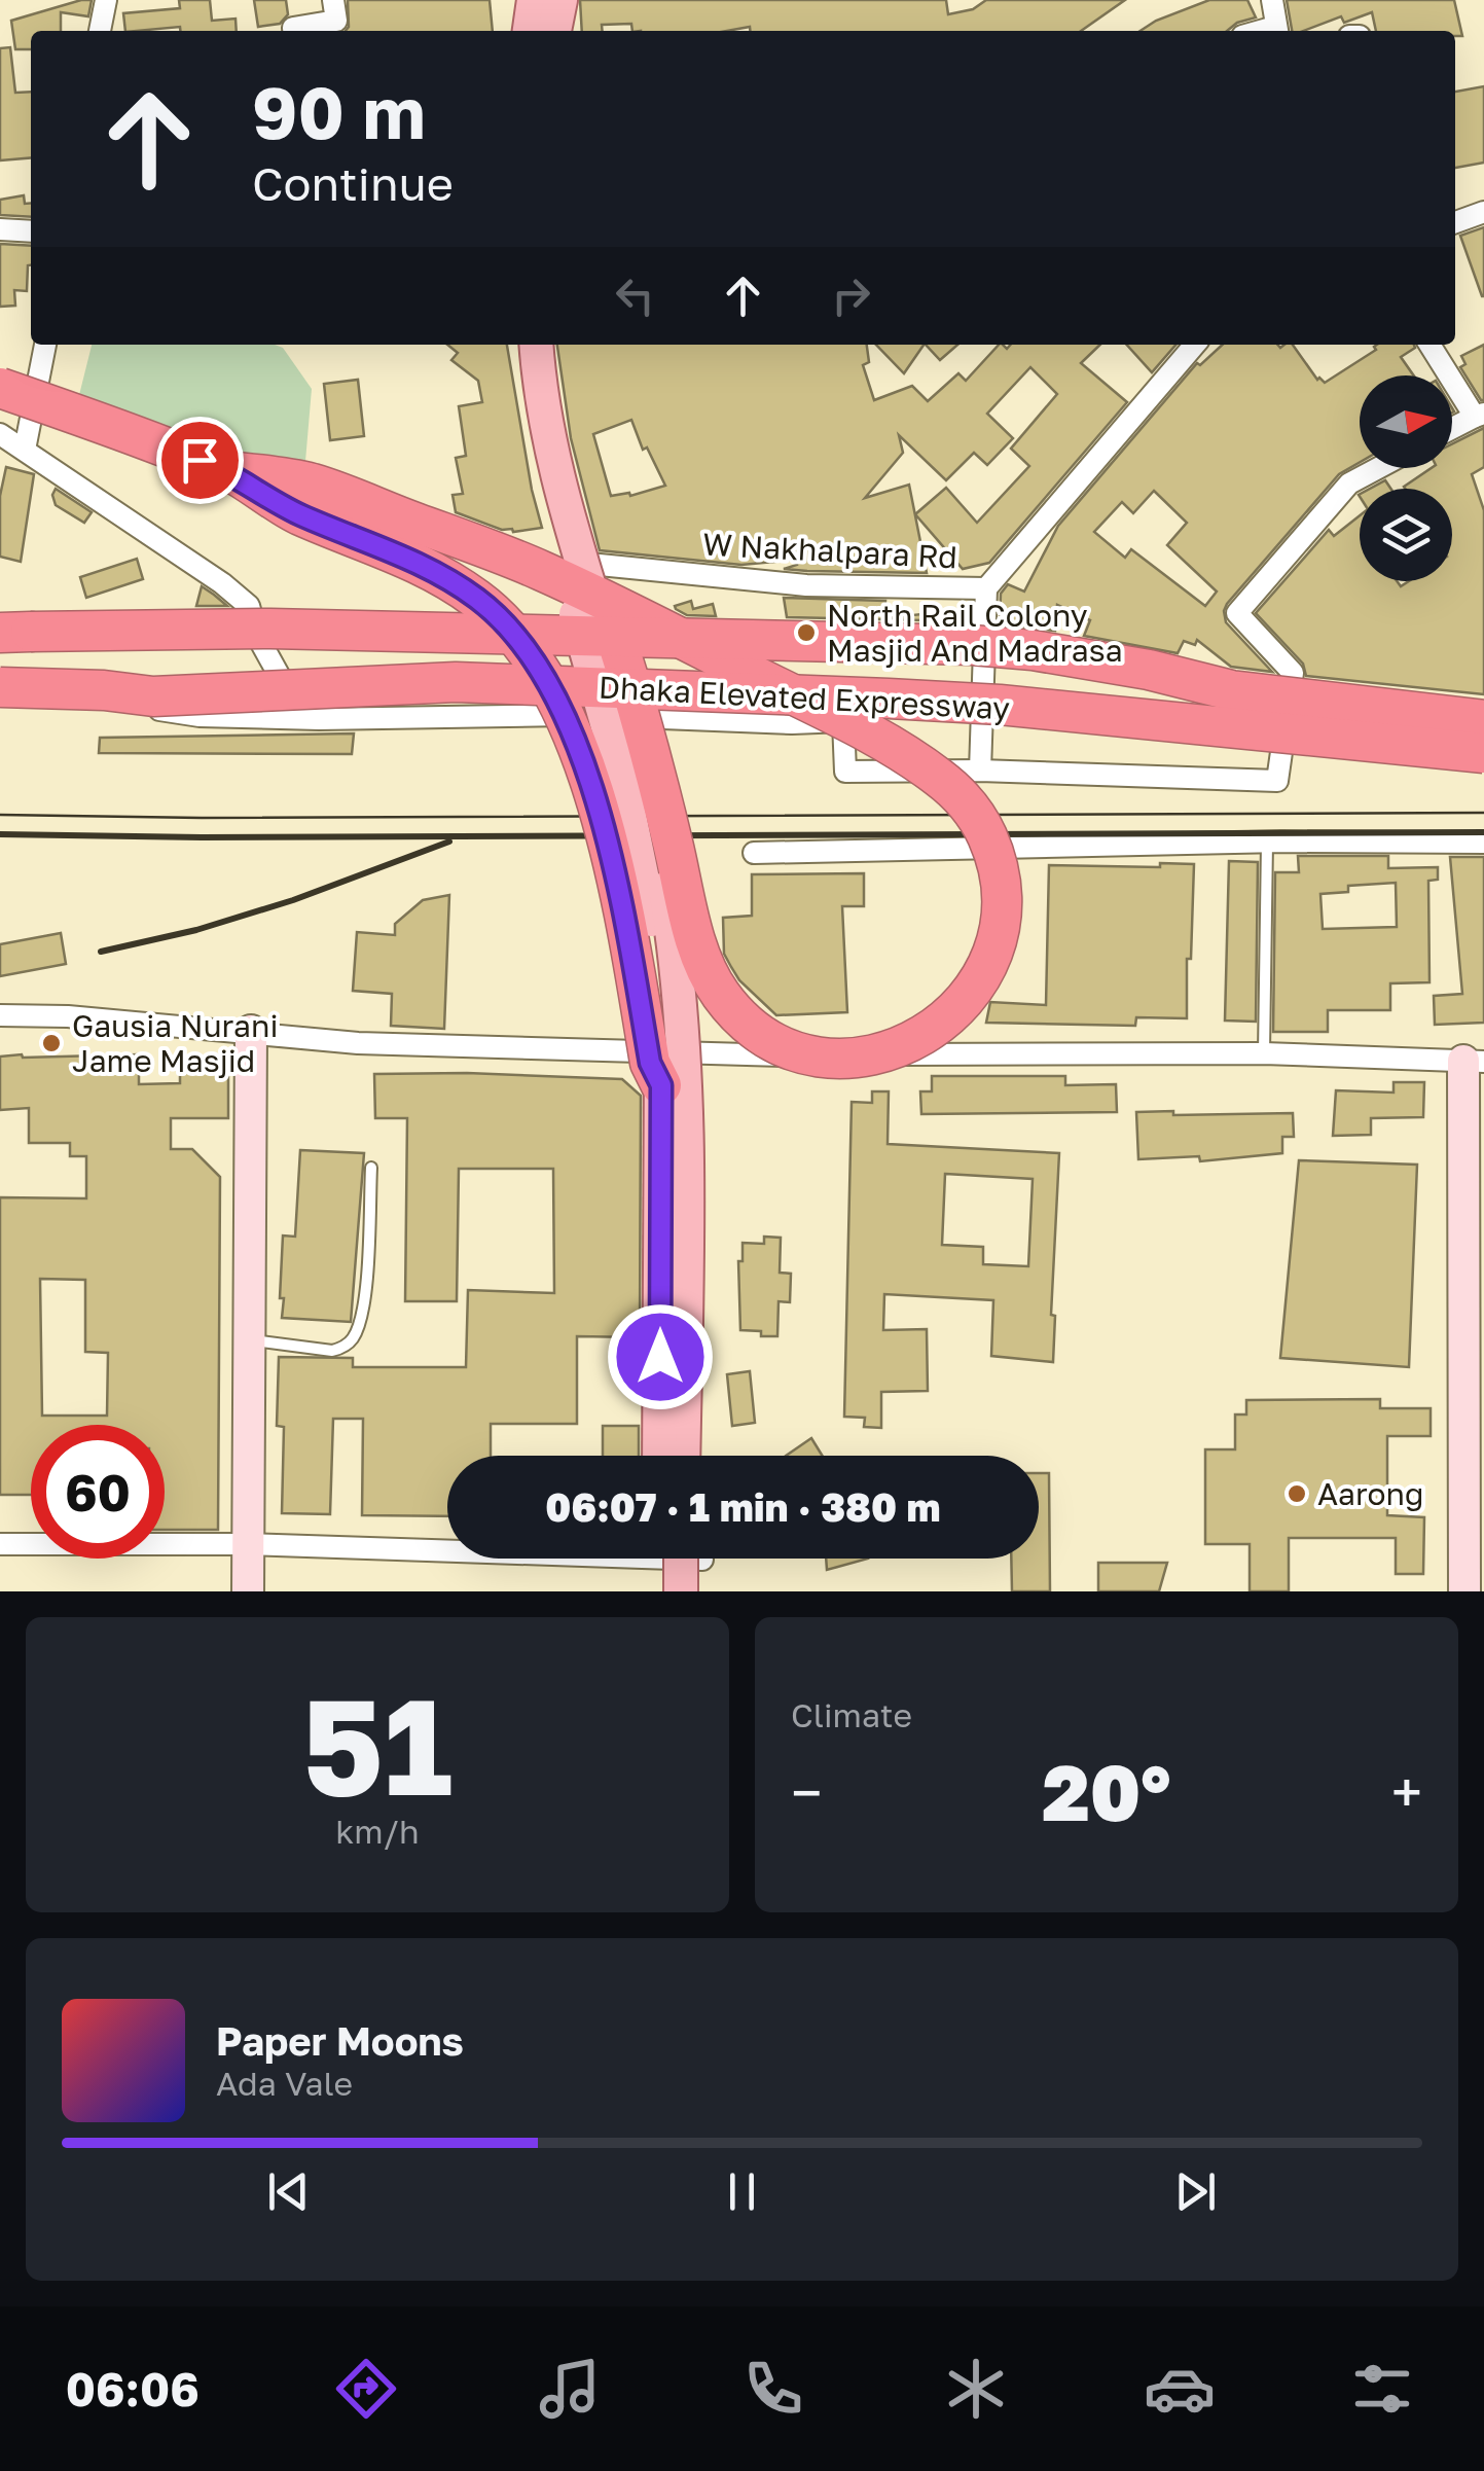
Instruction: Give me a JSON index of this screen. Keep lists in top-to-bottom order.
{
  "streets": {
    "highway": ["Dhaka Elevated Expressway"],
    "street": ["W Nakhalpara Rd"]
  },
  "places": ["North Rail Colony Masjid And Madrasa", "Gausia Nurani Jame Masjid", "Aarong"],
  "north": "right",
  "page": {
    "turn": ["90 m", "Continue"],
    "limit": "60",
    "trip": "06:07 · 1 min · 380 m",
    "tile": [
      ["51", "km/h"],
      "Climate"
    ],
    "heat": ["−", "20°", "+"],
    "song": ["Paper Moons", "Ada Vale"],
    "tabs": "06:06"
  }
}
